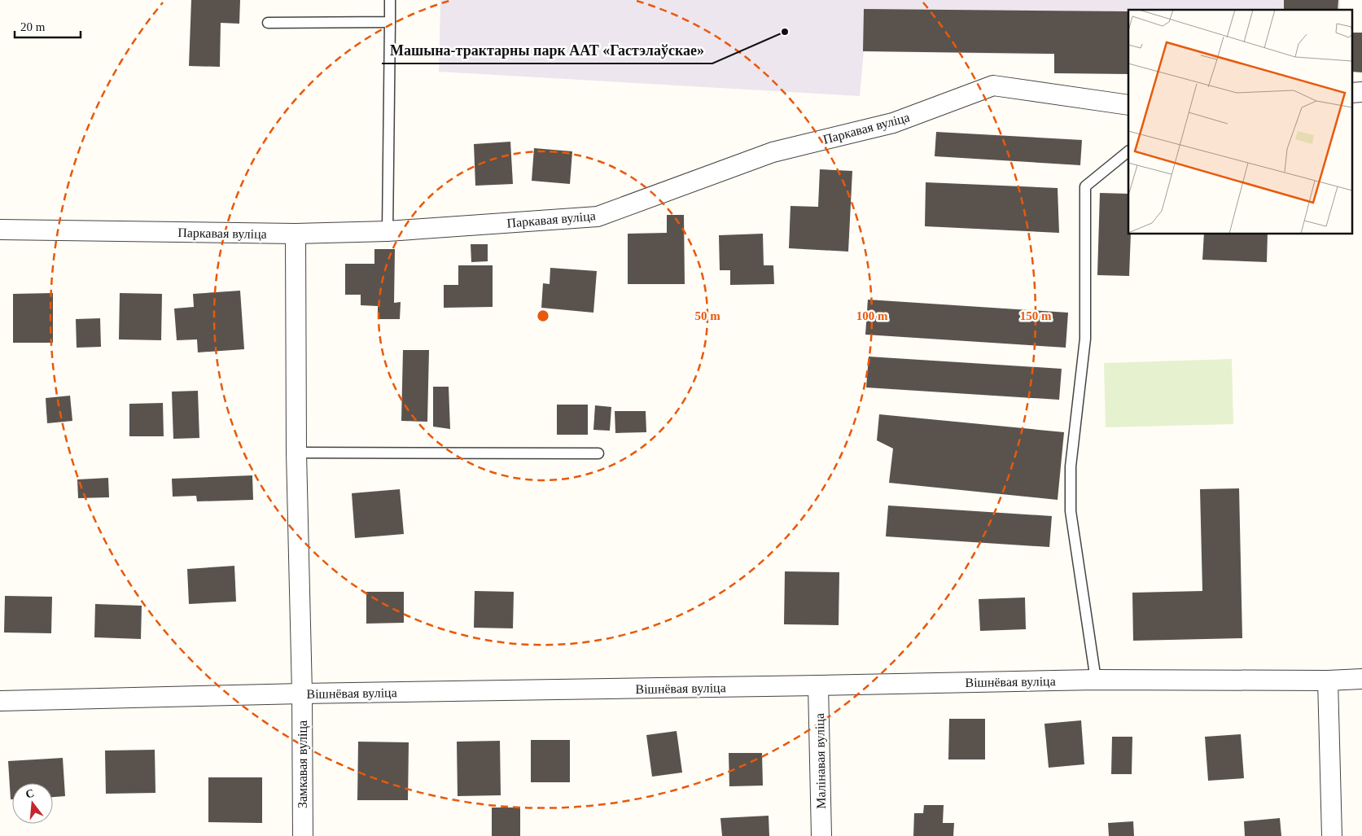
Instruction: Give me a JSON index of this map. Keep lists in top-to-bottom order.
{
  "streets": {
    "street": [
      "Паркавая вуліца",
      "Вішнёвая вуліца",
      "Малінавая вуліца",
      "Замкавая вуліца"
    ]
  },
  "crossings": [
    ["Паркавая вуліца", "Замкавая вуліца"],
    ["Вішнёвая вуліца", "Малінавая вуліца"],
    ["Вішнёвая вуліца", "Замкавая вуліца"]
  ],
  "places": ["Машына-трактарны парк ААТ «Гастэлаўскае»"],
  "scale_bar": "20 m",
  "north": "top",
  "rings": ["50 m", "100 m", "150 m"]
}
